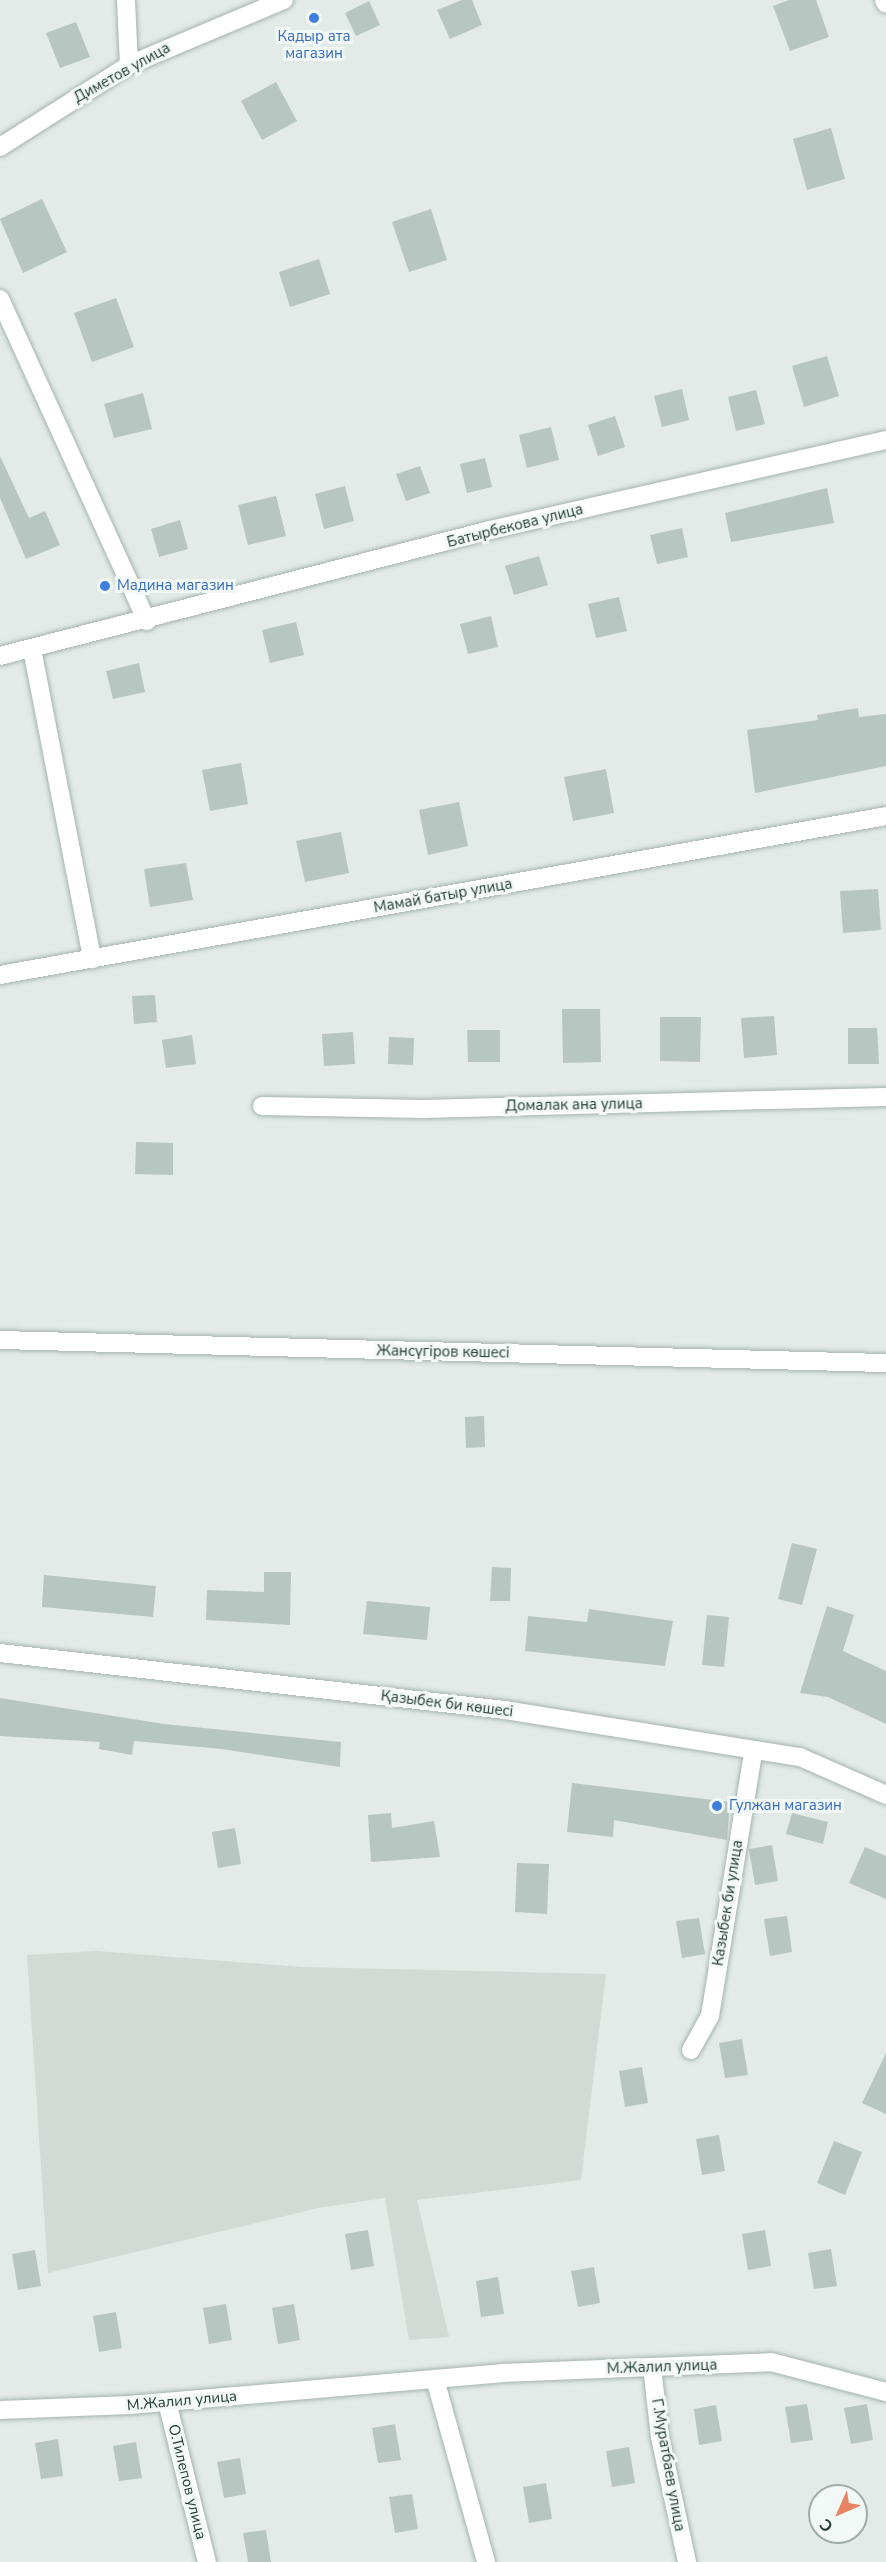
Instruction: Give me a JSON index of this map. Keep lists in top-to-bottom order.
{
  "streets": {
    "street": [
      "Диметов улица",
      "Батырбекова улица",
      "Мамай батыр улица",
      "Домалак ана улица",
      "Жансүгіров көшесі",
      "Қазыбек би көшесі",
      "Казыбек би улица",
      "М.Жалил улица",
      "Г.Муратбаев улица",
      "О.Тилепов улица"
    ]
  },
  "crossings": [
    ["Қазыбек би көшесі", "Казыбек би улица"],
    ["М.Жалил улица", "Г.Муратбаев улица"],
    ["М.Жалил улица", "О.Тилепов улица"]
  ],
  "places": ["Кадыр ата магазин", "Мадина магазин", "Гулжан магазин"],
  "north": "bottom left"
}
